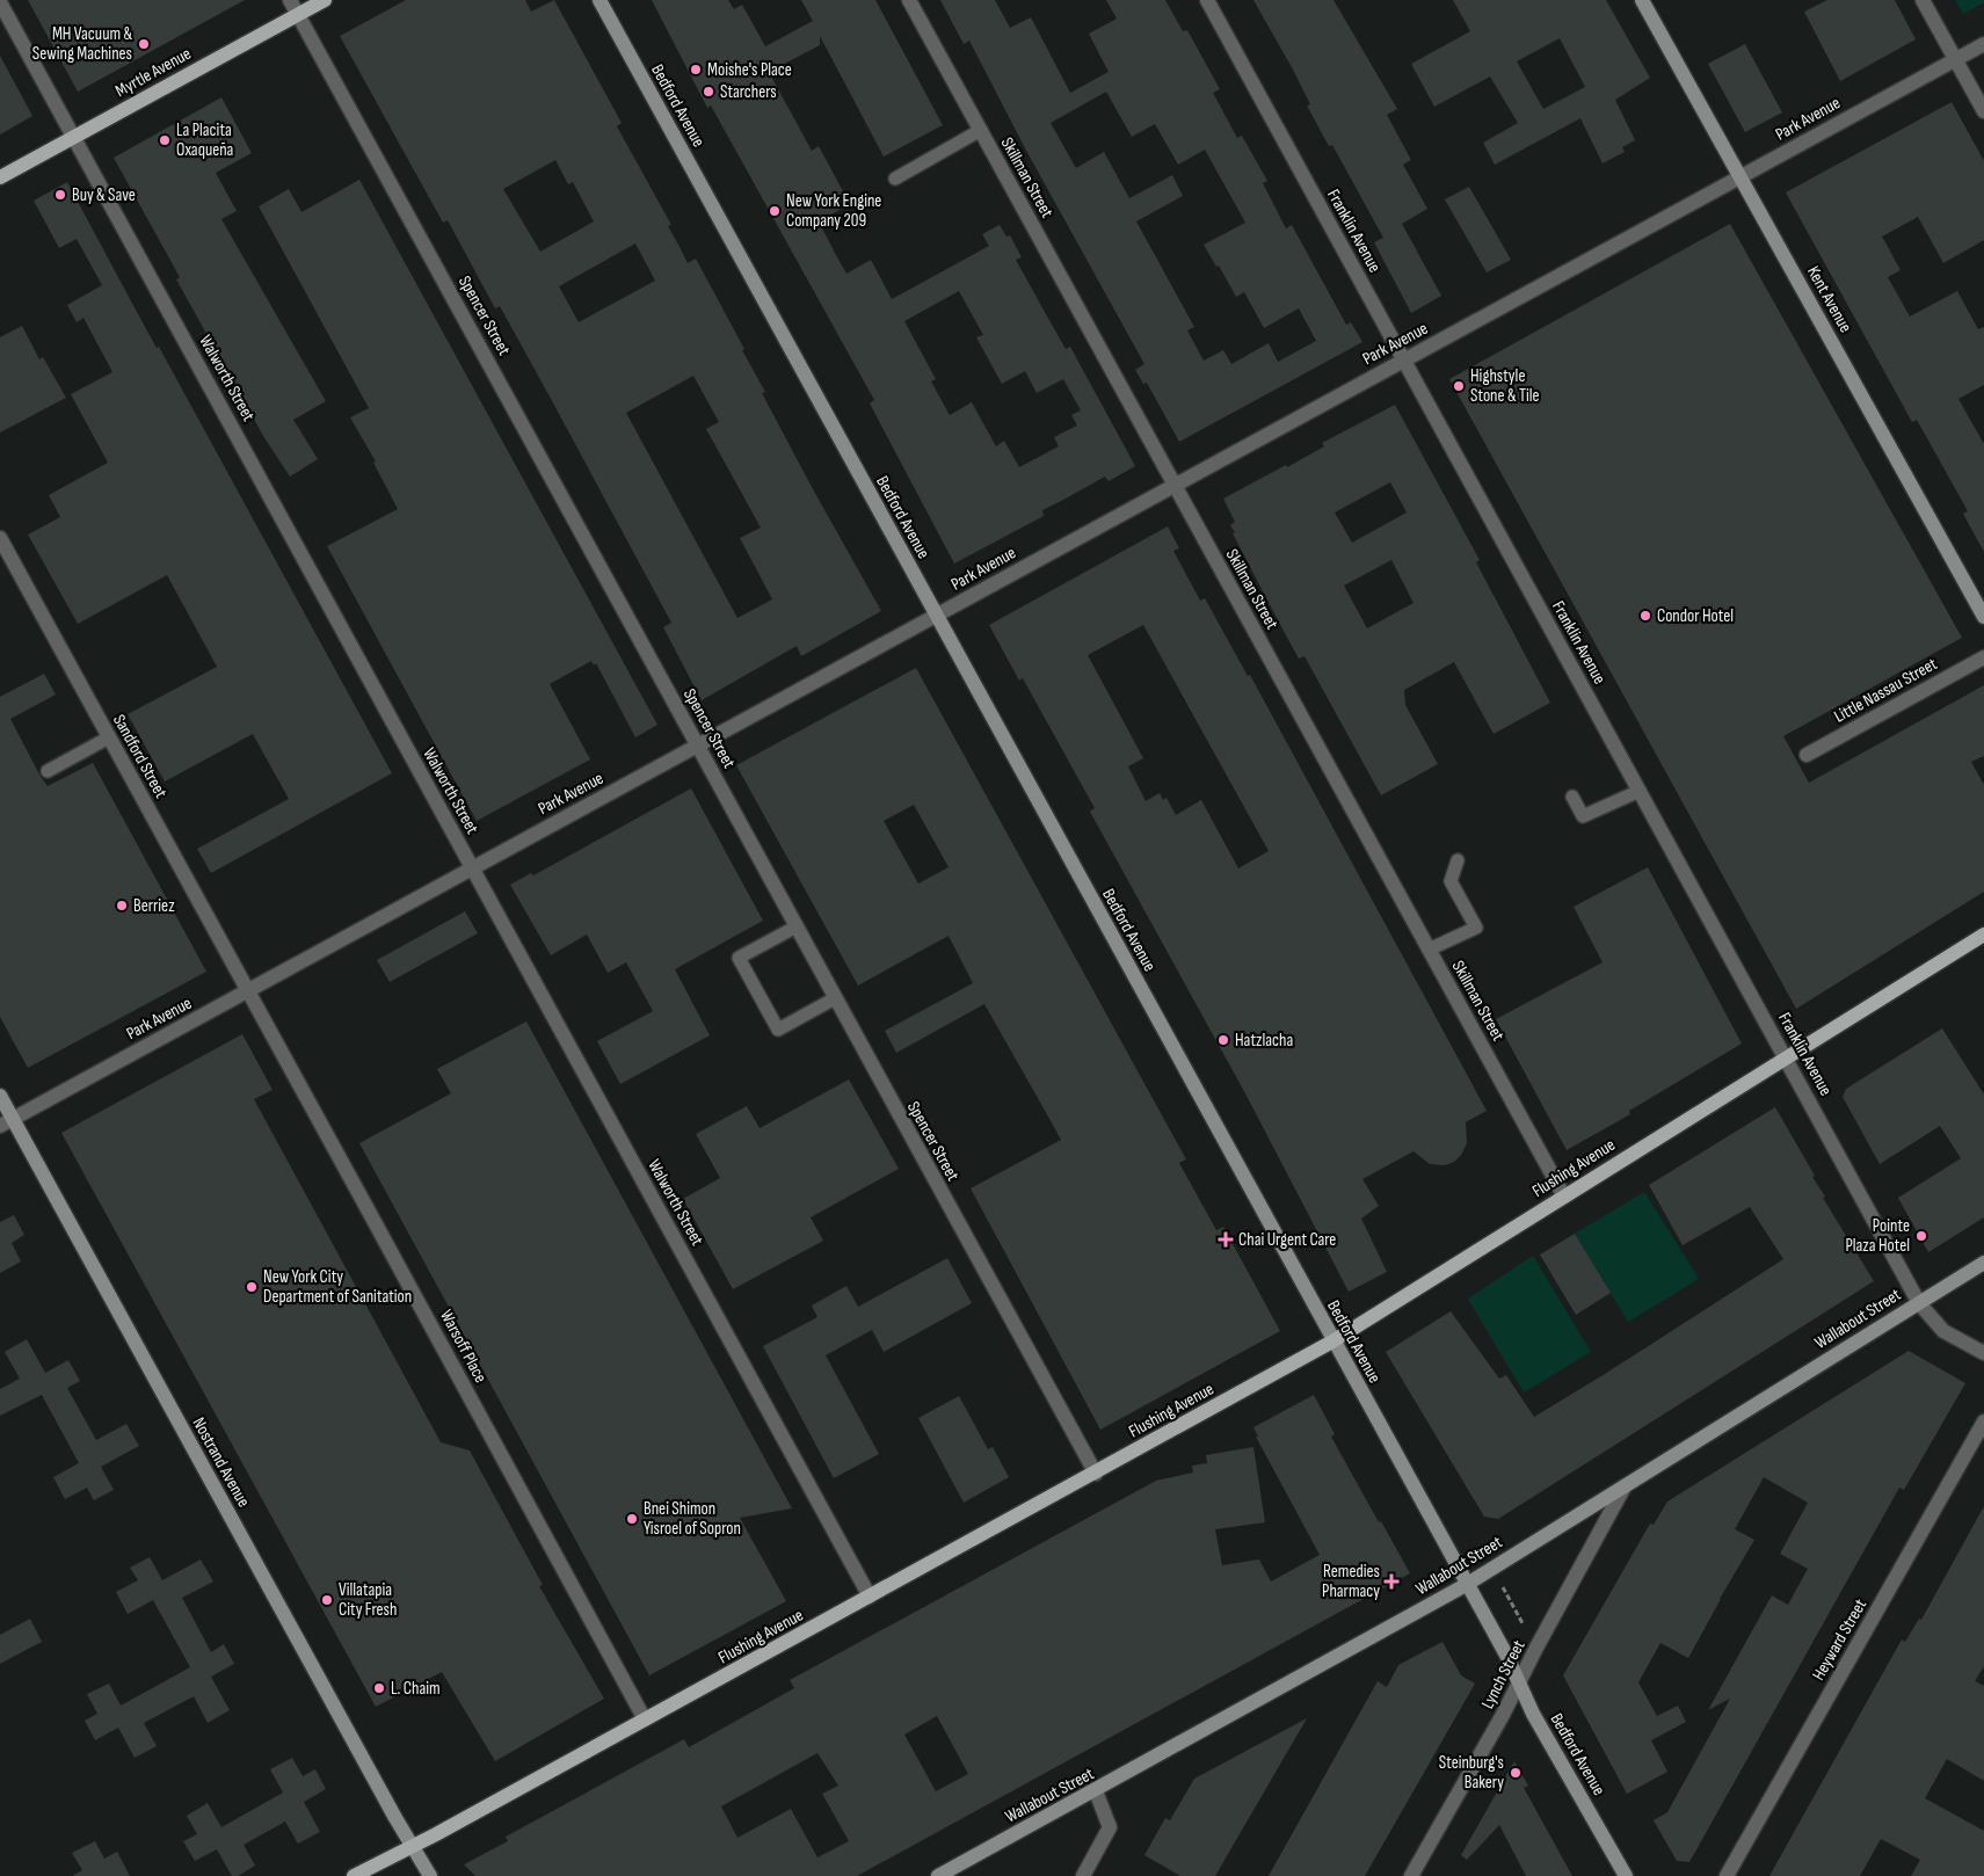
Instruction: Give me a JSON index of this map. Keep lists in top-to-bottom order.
{
  "streets": {
    "main road": [
      "Myrtle Avenue",
      "Bedford Avenue",
      "Kent Avenue",
      "Flushing Avenue",
      "Wallabout Street",
      "Nostrand Avenue"
    ],
    "street": [
      "Park Avenue",
      "Skillman Street",
      "Franklin Avenue",
      "Spencer Street",
      "Walworth Street",
      "Little Nassau Street",
      "Sandford Street",
      "Warsoff Place",
      "Heyward Street",
      "Lynch Street"
    ]
  },
  "crossings": [
    ["Myrtle Avenue", "Spencer Street"],
    ["Myrtle Avenue", "Walworth Street"],
    ["Bedford Avenue", "Park Avenue"],
    ["Bedford Avenue", "Flushing Avenue"],
    ["Bedford Avenue", "Wallabout Street"],
    ["Bedford Avenue", "Lynch Street"],
    ["Park Avenue", "Skillman Street"],
    ["Park Avenue", "Franklin Avenue"],
    ["Park Avenue", "Kent Avenue"],
    ["Park Avenue", "Spencer Street"],
    ["Park Avenue", "Walworth Street"],
    ["Park Avenue", "Sandford Street"],
    ["Park Avenue", "Warsoff Place"],
    ["Park Avenue", "Nostrand Avenue"],
    ["Skillman Street", "Flushing Avenue"],
    ["Franklin Avenue", "Flushing Avenue"],
    ["Franklin Avenue", "Wallabout Street"],
    ["Spencer Street", "Flushing Avenue"],
    ["Walworth Street", "Flushing Avenue"],
    ["Sandford Street", "Warsoff Place"],
    ["Flushing Avenue", "Warsoff Place"],
    ["Flushing Avenue", "Nostrand Avenue"],
    ["Wallabout Street", "Lynch Street"]
  ],
  "places": {
    "other": [
      "MH Vacuum & Sewing Machines",
      "Moishe's Place",
      "Starchers",
      "La Placita Oxaqueña",
      "Buy & Save",
      "New York Engine Company 209",
      "Highstyle Stone & Tile",
      "Condor Hotel",
      "Berriez",
      "Hatzlacha",
      "Pointe Plaza Hotel",
      "New York City Department of Sanitation",
      "Bnei Shimon Yisroel of Sopron",
      "Villatapia City Fresh",
      "L. Chaim",
      "Steinburg's Bakery"
    ],
    "health": ["Chai Urgent Care", "Remedies Pharmacy"]
  }
}
